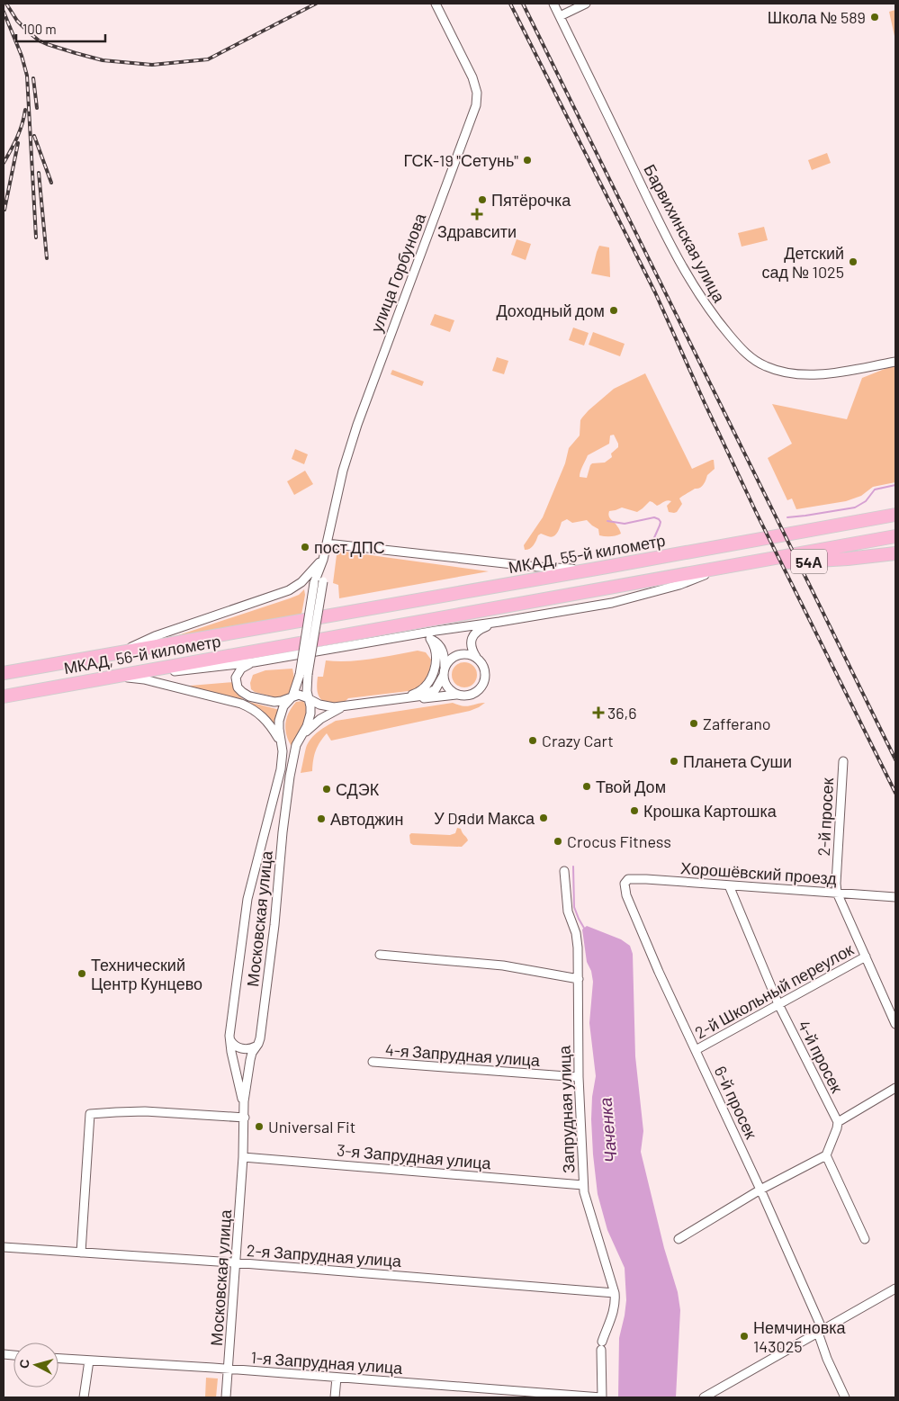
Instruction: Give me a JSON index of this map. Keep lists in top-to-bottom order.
{
  "streets": {
    "highway": ["МКАД, 55-й километр", "54А", "МКАД, 56-й километр"],
    "street": [
      "Барвихинская улица",
      "улица Горбунова",
      "2-й просек",
      "Хорошёвский проезд",
      "Московская улица",
      "2-й Школьный переулок",
      "4-я Запрудная улица",
      "4-й просек",
      "6-й просек",
      "Запрудная улица",
      "3-я Запрудная улица",
      "2-я Запрудная улица",
      "1-я Запрудная улица"
    ]
  },
  "crossings": [
    ["улица Горбунова", "Московская улица"],
    ["МКАД, 55-й километр", "МКАД, 56-й километр"],
    ["2-й просек", "Хорошёвский проезд"],
    ["2-й просек", "2-й Школьный переулок"],
    ["Хорошёвский проезд", "4-й просек"],
    ["Хорошёвский проезд", "6-й просек"],
    ["Московская улица", "3-я Запрудная улица"],
    ["Московская улица", "2-я Запрудная улица"],
    ["Московская улица", "1-я Запрудная улица"],
    ["2-й Школьный переулок", "4-й просек"],
    ["2-й Школьный переулок", "6-й просек"],
    ["4-я Запрудная улица", "Запрудная улица"],
    ["Запрудная улица", "3-я Запрудная улица"],
    ["Запрудная улица", "2-я Запрудная улица"],
    ["Запрудная улица", "1-я Запрудная улица"]
  ],
  "water": ["Чаченка"],
  "places": {
    "other": [
      "Школа № 589",
      "ГСК-19 \"Сетунь\"",
      "Пятёрочка",
      "Детский сад № 1025",
      "Доходный дом",
      "пост ДПС",
      "Zafferano",
      "Crazy Cart",
      "Планета Суши",
      "Твой Дом",
      "СДЭК",
      "Крошка Картошка",
      "У Dяdи Макса",
      "Автоджин",
      "Crocus Fitness",
      "Технический Центр Кунцево",
      "Universal Fit",
      "Немчиновка 143025"
    ],
    "health": ["Здравсити", "36,6"]
  },
  "scale_bar": "100 m",
  "north": "left"
}
